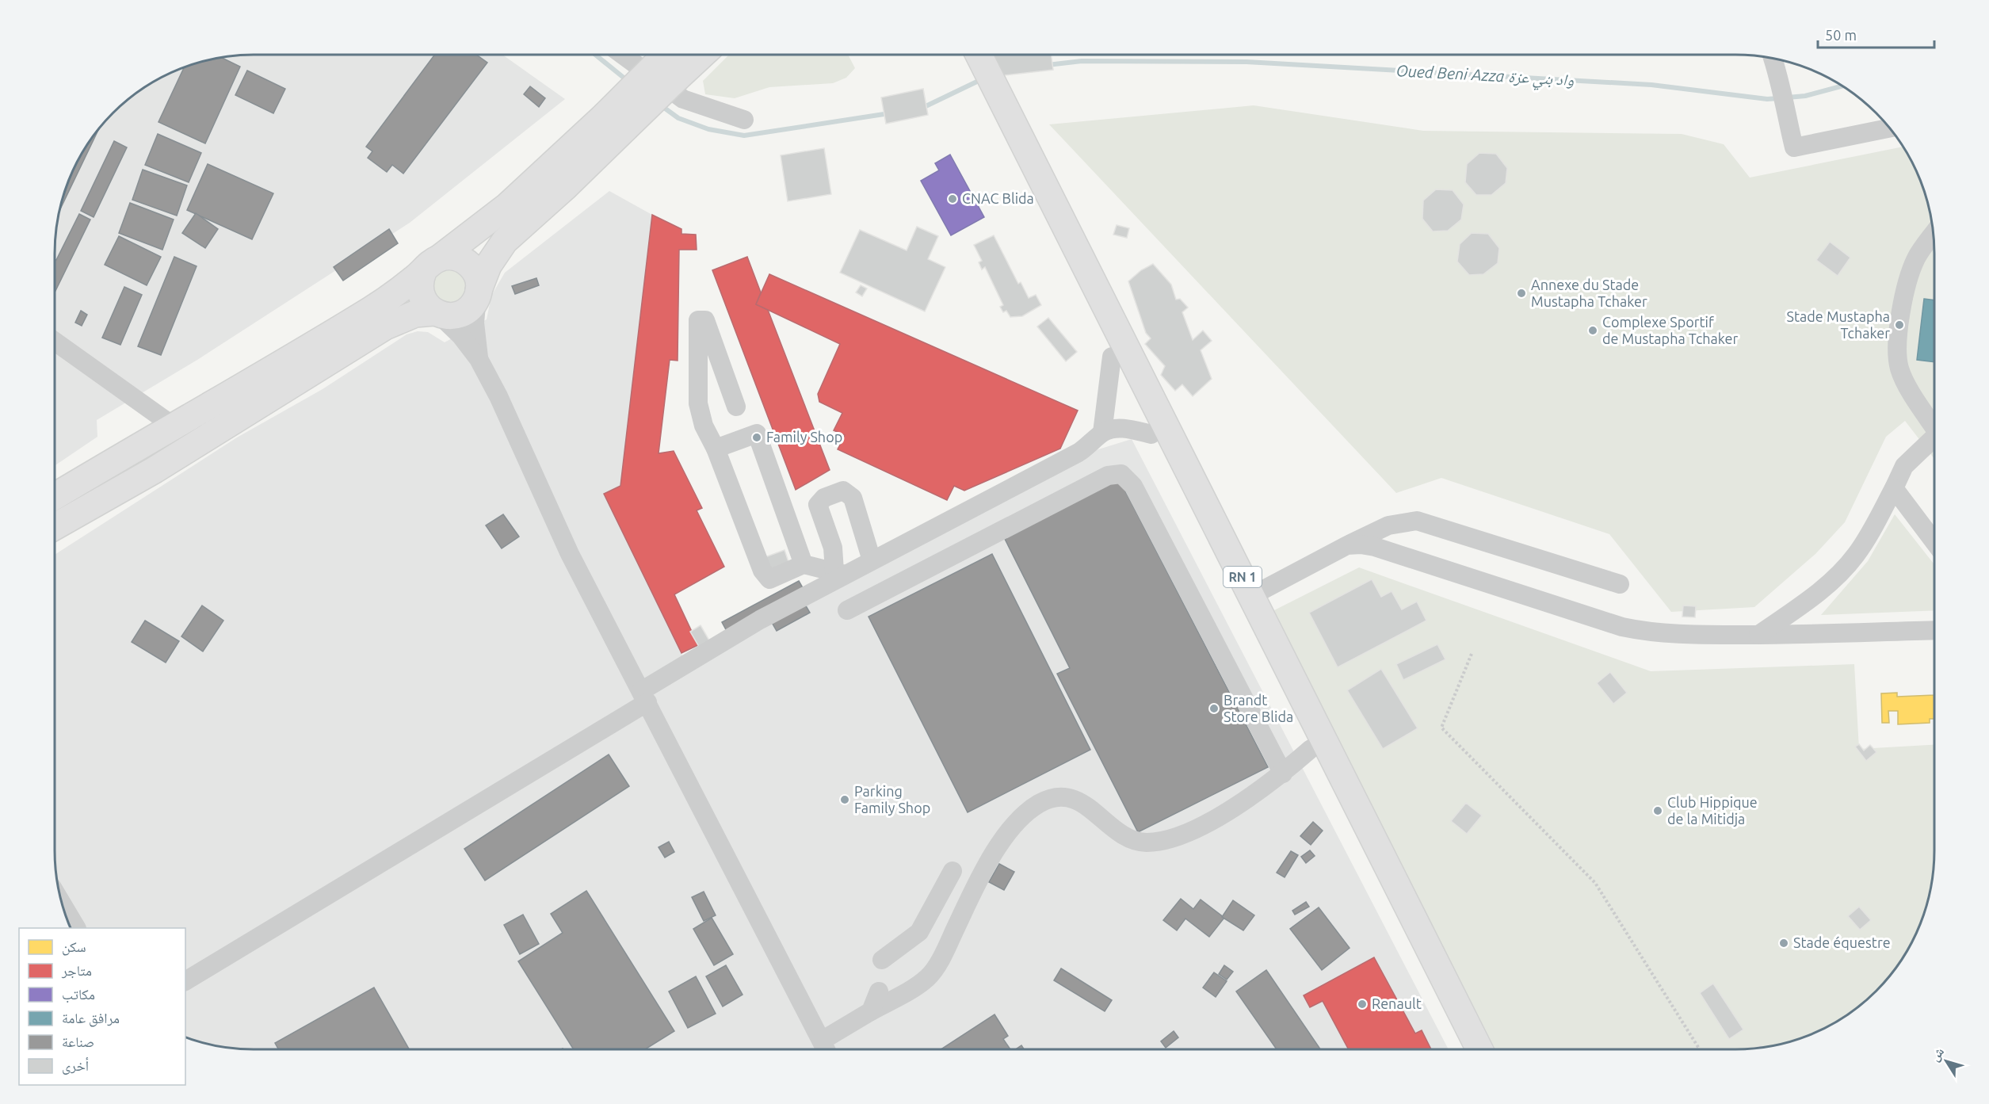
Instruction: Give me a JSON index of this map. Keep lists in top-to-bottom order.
{
  "streets": {
    "highway": ["RN 1"]
  },
  "water": ["Oued Beni Azza واد بني عزة"],
  "places": [
    "CNAC Blida",
    "Annexe du Stade Mustapha Tchaker",
    "Stade Mustapha Tchaker",
    "Complexe Sportif de Mustapha Tchaker",
    "Family Shop",
    "Brandt Store Blida",
    "Parking Family Shop",
    "Club Hippique de la Mitidja",
    "Stade équestre",
    "Renault"
  ],
  "legend": [
    "سكن",
    "متاجر",
    "مكاتب",
    "مرافق عامة",
    "صناعة",
    "أخرى"
  ],
  "scale_bar": "50 m",
  "north": "top left"
}
